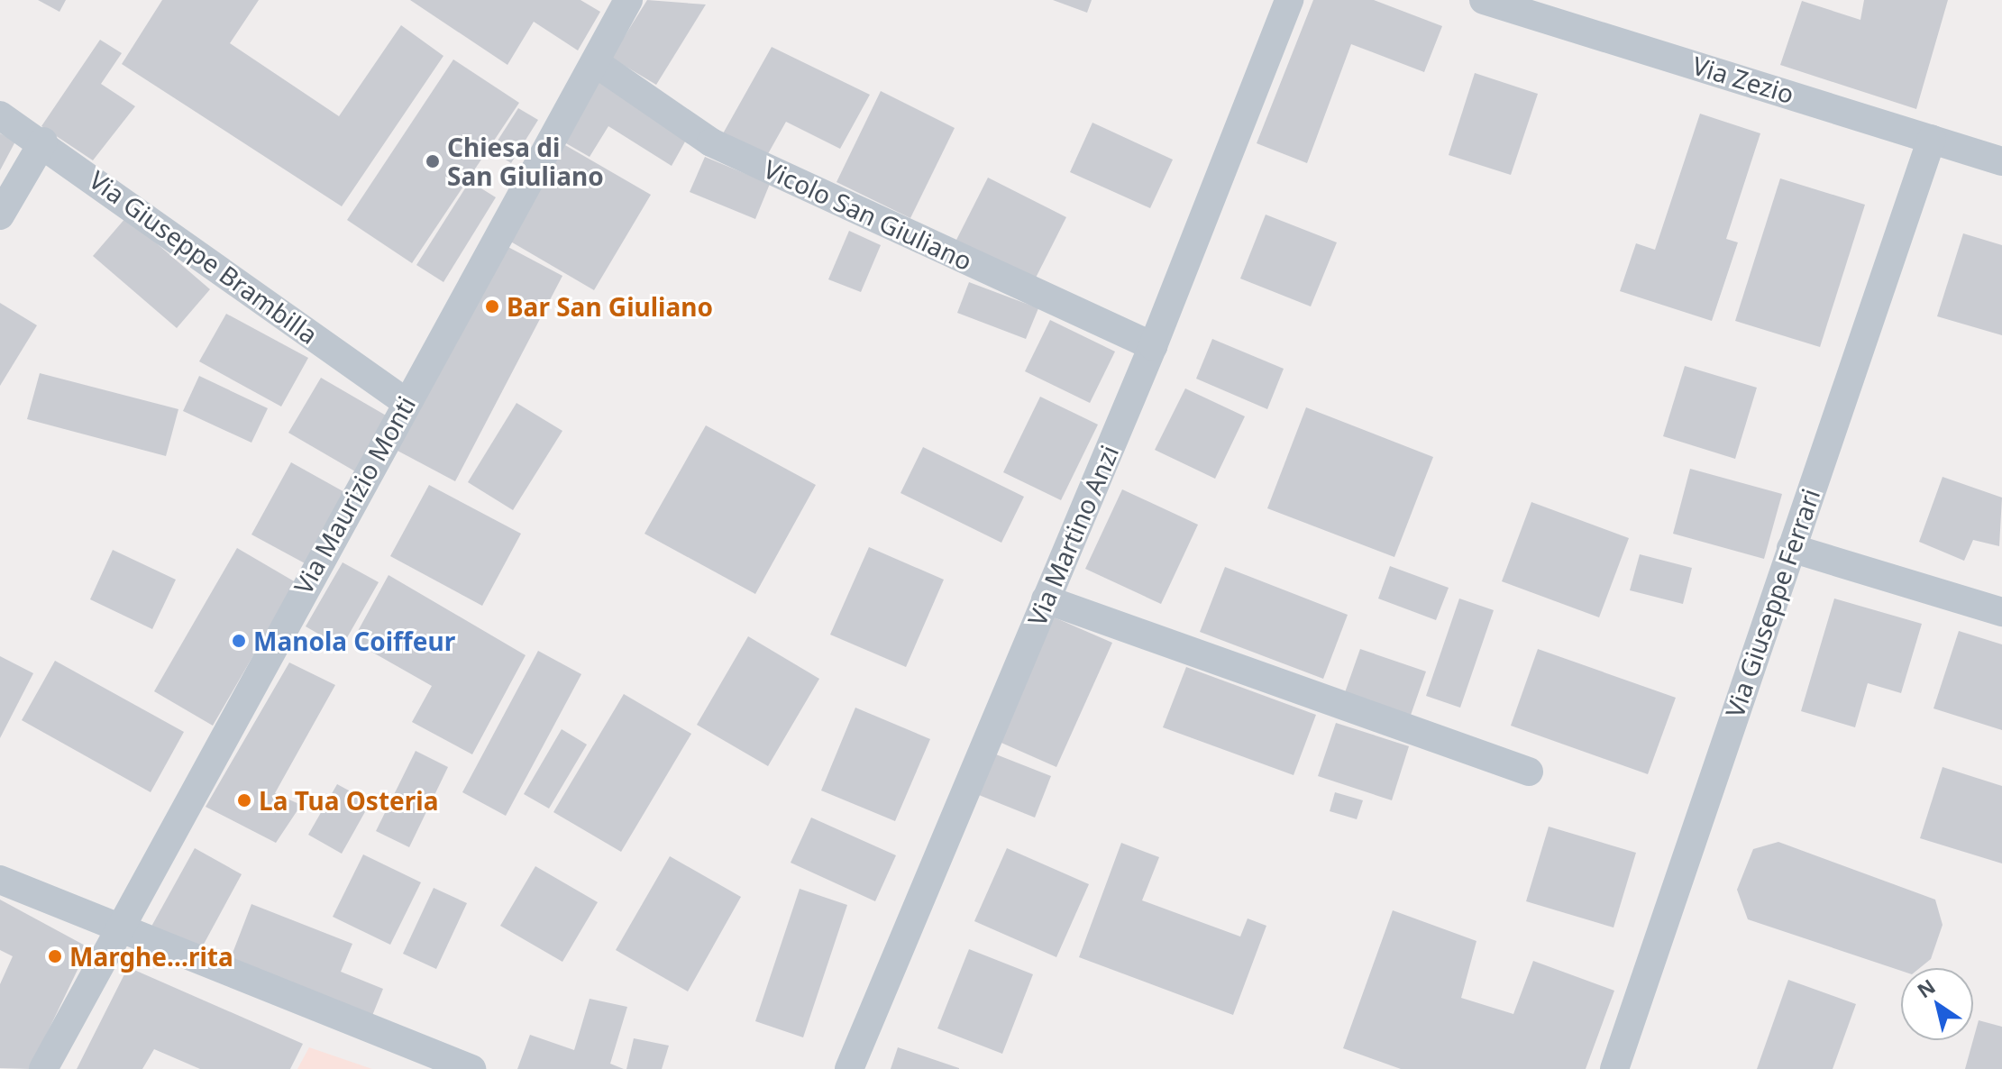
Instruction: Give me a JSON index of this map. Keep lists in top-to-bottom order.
{
  "streets": {
    "street": [
      "Via Zezio",
      "Vicolo San Giuliano",
      "Via Giuseppe Brambilla",
      "Via Maurizio Monti",
      "Via Martino Anzi",
      "Via Giuseppe Ferrari"
    ]
  },
  "crossings": [
    ["Via Zezio", "Via Giuseppe Ferrari"],
    ["Vicolo San Giuliano", "Via Maurizio Monti"],
    ["Vicolo San Giuliano", "Via Martino Anzi"],
    ["Via Giuseppe Brambilla", "Via Maurizio Monti"]
  ],
  "places": [
    "Chiesa di San Giuliano",
    "Bar San Giuliano",
    "Manola Coiffeur",
    "La Tua Osteria",
    "Marghe…rita"
  ],
  "north": "top left"
}
